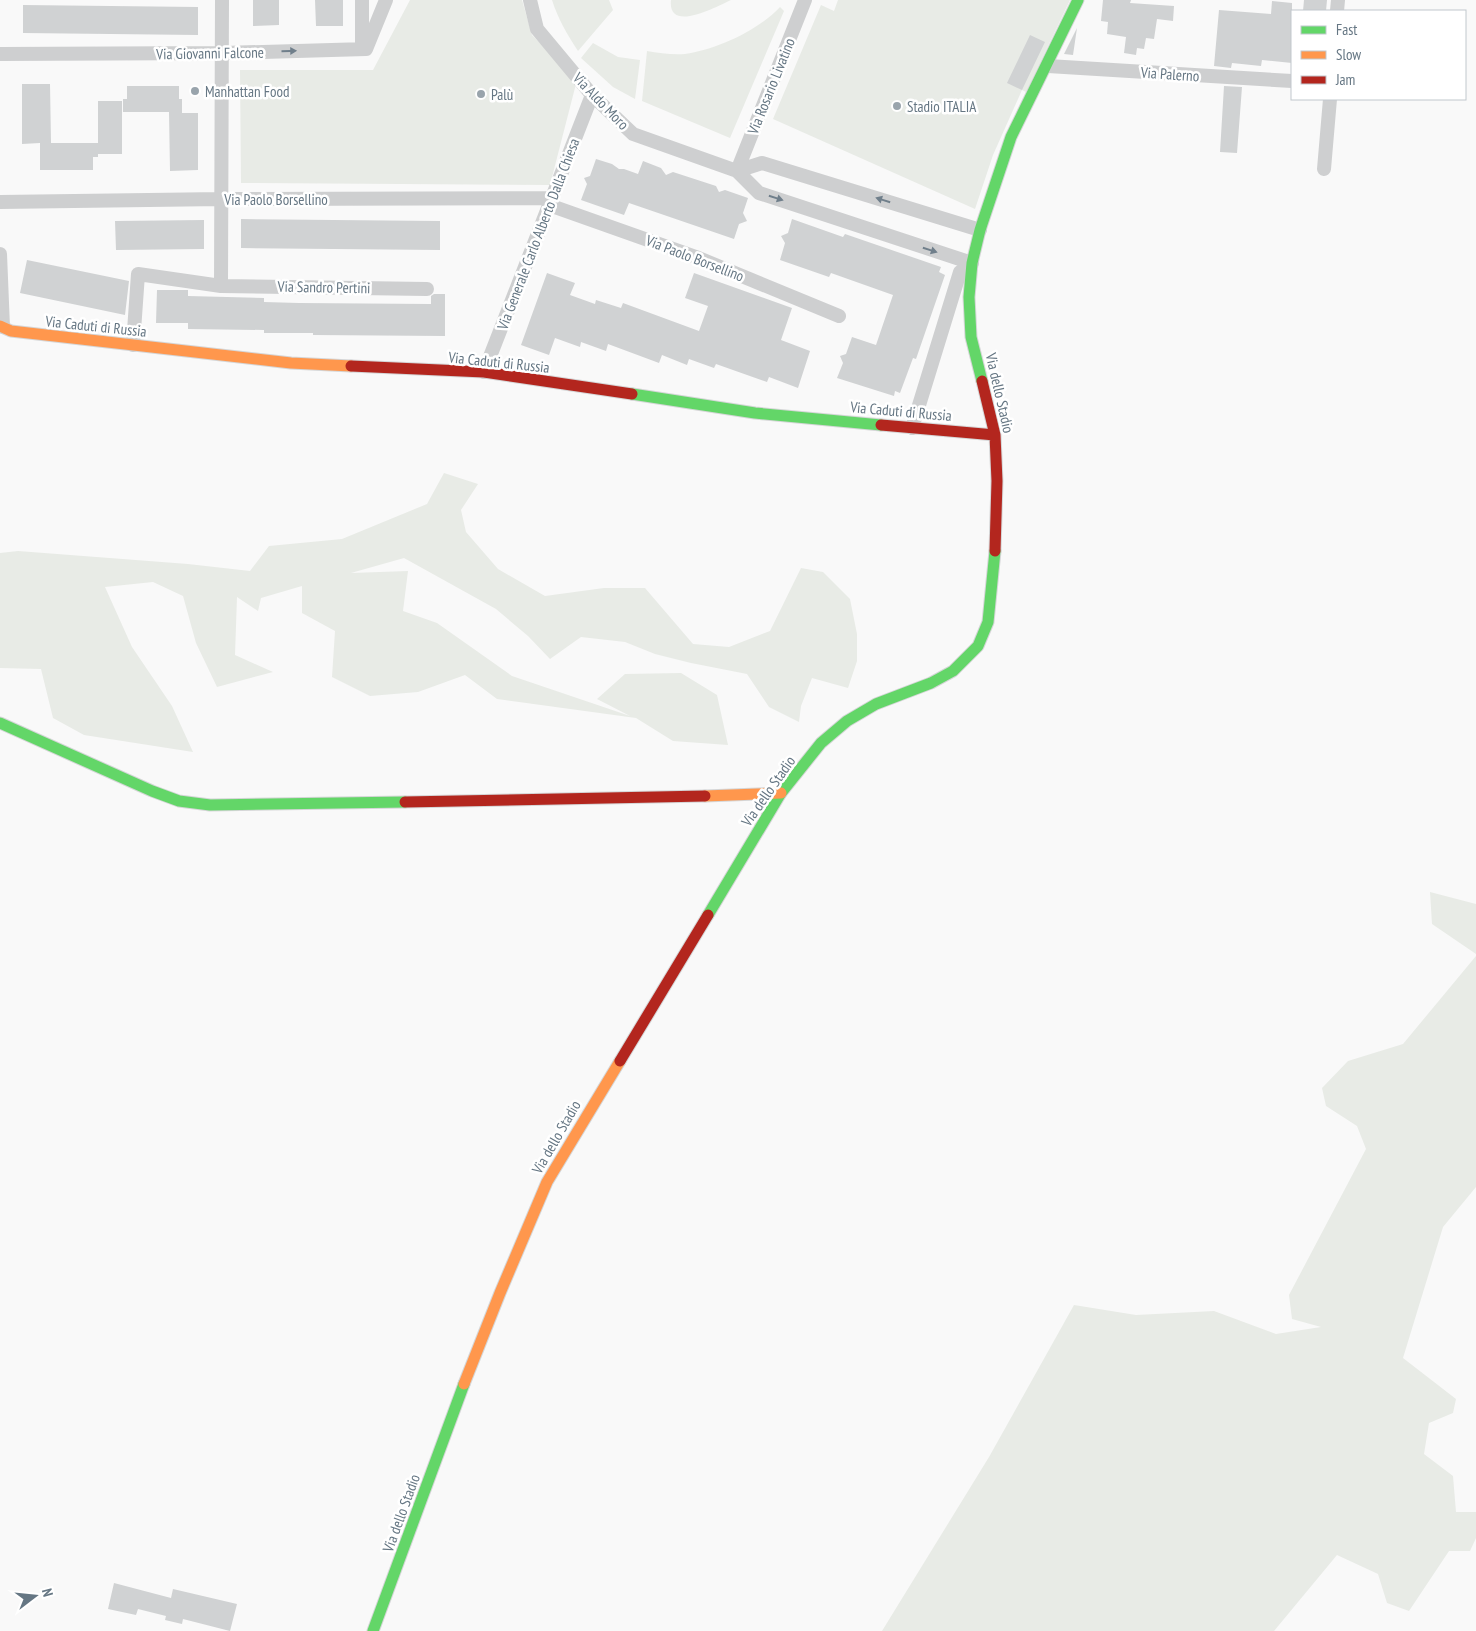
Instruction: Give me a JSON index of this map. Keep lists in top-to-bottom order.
{
  "streets": {
    "street": [
      "Via Giovanni Falcone",
      "Via Palerno",
      "Via Rosario Livatino",
      "Via Aldo Moro",
      "Via Paolo Borsellino",
      "Via Generale Carlo Alberto Dalla Chiesa",
      "Via Sandro Pertini",
      "Via Caduti di Russia",
      "Via dello Stadio"
    ]
  },
  "crossings": [
    ["Via Palerno", "Via dello Stadio"],
    ["Via Rosario Livatino", "Via Aldo Moro"],
    ["Via Aldo Moro", "Via Generale Carlo Alberto Dalla Chiesa"],
    ["Via Aldo Moro", "Via dello Stadio"],
    ["Via Paolo Borsellino", "Via Generale Carlo Alberto Dalla Chiesa"],
    ["Via Generale Carlo Alberto Dalla Chiesa", "Via Caduti di Russia"],
    ["Via Sandro Pertini", "Via Caduti di Russia"],
    ["Via Caduti di Russia", "Via dello Stadio"]
  ],
  "one_way": ["Via Giovanni Falcone"],
  "places": ["Manhattan Food", "Palù", "Stadio ITALIA"],
  "legend": ["Fast", "Slow", "Jam"],
  "north": "right"
}
